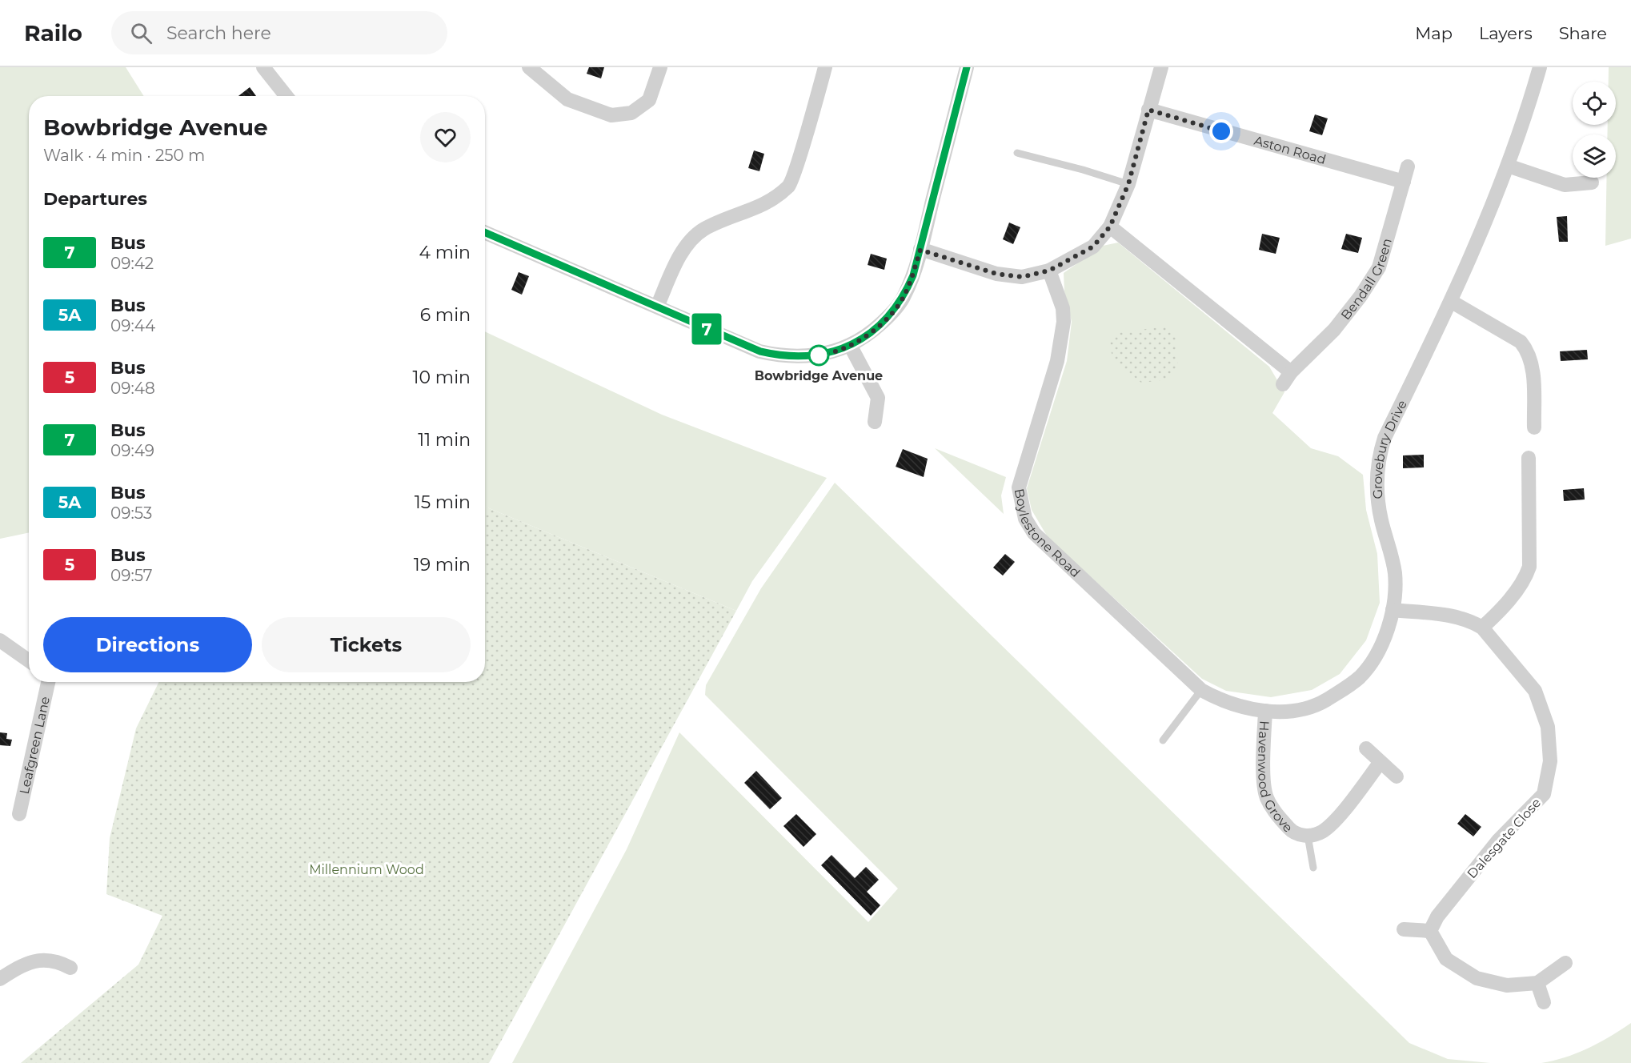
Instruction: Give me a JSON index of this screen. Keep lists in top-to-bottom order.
{
  "streets": {
    "street": [
      "Aston Road",
      "Bendall Green",
      "Grovebury Drive",
      "Boylestone Road",
      "Leafgreen Lane",
      "Havenwood Grove",
      "Dalesgate Close"
    ]
  },
  "crossings": [
    ["Aston Road", "Bendall Green"],
    ["Grovebury Drive", "Boylestone Road"],
    ["Grovebury Drive", "Havenwood Grove"],
    ["Grovebury Drive", "Dalesgate Close"]
  ],
  "parks": ["Millennium Wood"],
  "places": ["Bowbridge Avenue"],
  "lines": ["bus line 7"],
  "page": {
    "header": "Railo",
    "search": "Search here",
    "nav": ["Map", "Layers", "Share"],
    "on_map": "7",
    "heading": [
      ["Bowbridge Avenue", "Walk · 4 min · 250 m"],
      "Departures"
    ],
    "list": [
      {
        "mark": "7",
        "name": "Bus",
        "note": "09:42",
        "value": "4 min"
      },
      {
        "mark": "5A",
        "name": "Bus",
        "note": "09:44",
        "value": "6 min"
      },
      {
        "mark": "5",
        "name": "Bus",
        "note": "09:48",
        "value": "10 min"
      },
      {
        "mark": "7",
        "name": "Bus",
        "note": "09:49",
        "value": "11 min"
      },
      {
        "mark": "5A",
        "name": "Bus",
        "note": "09:53",
        "value": "15 min"
      },
      {
        "mark": "5",
        "name": "Bus",
        "note": "09:57",
        "value": "19 min"
      }
    ],
    "buttons": ["Directions", "Tickets"]
  }
}
